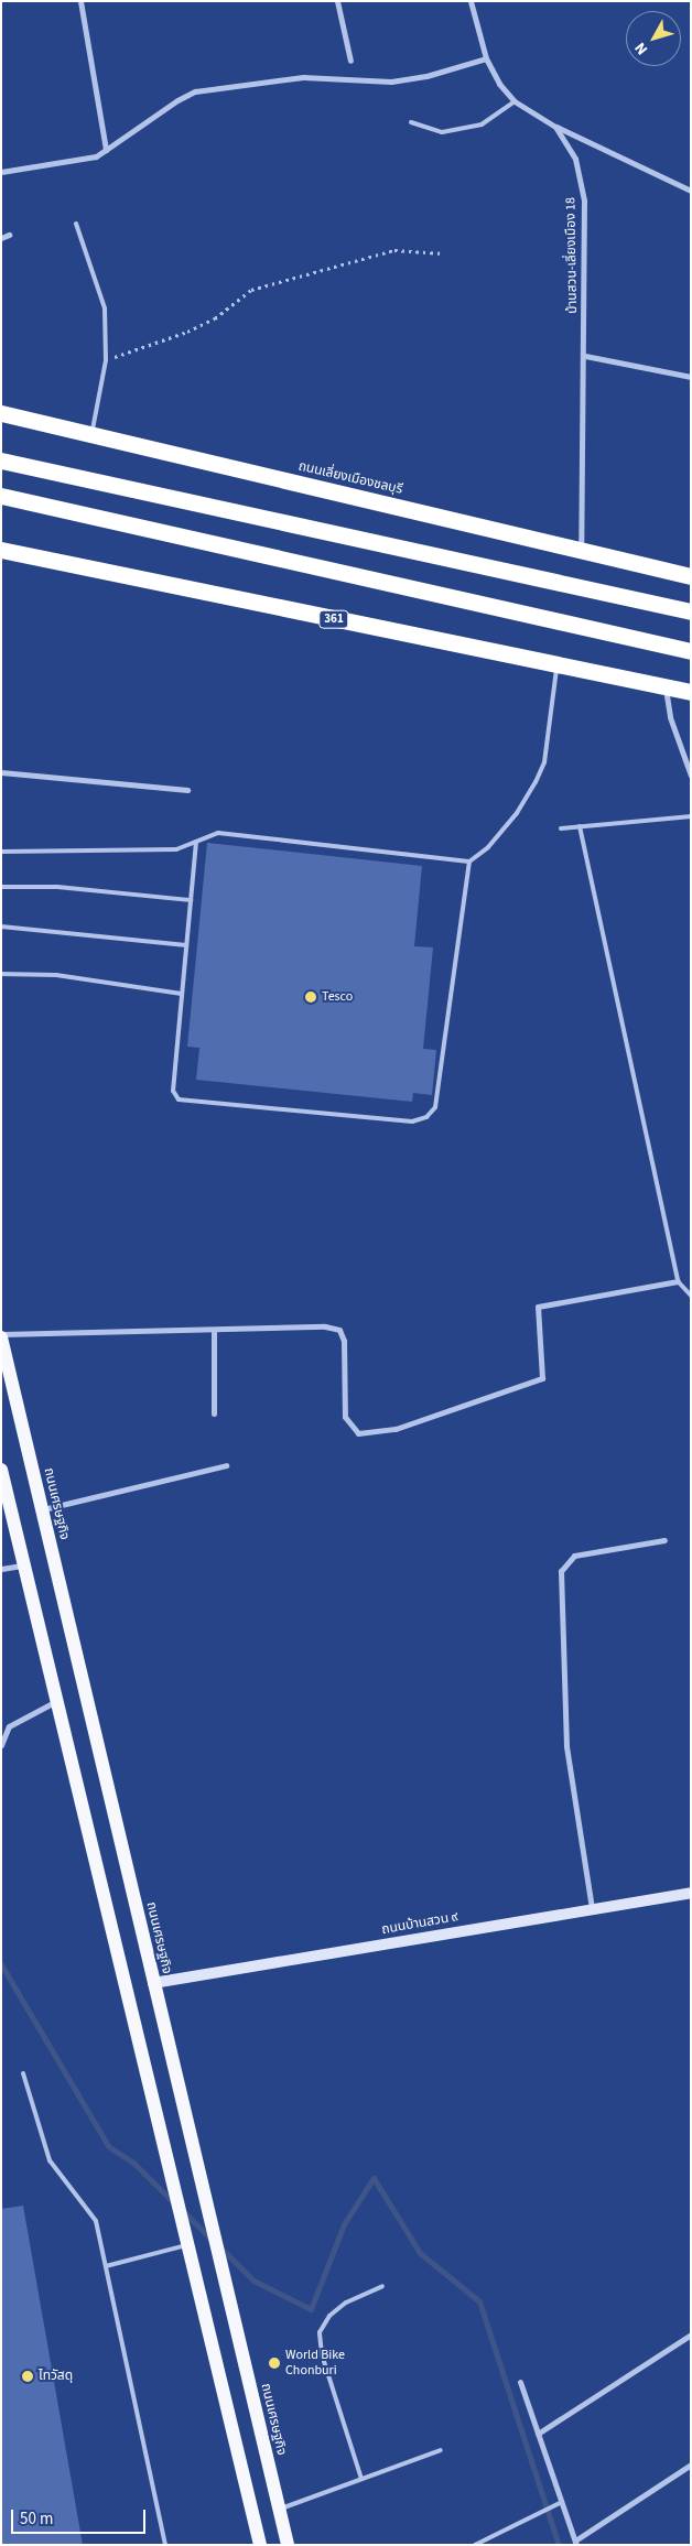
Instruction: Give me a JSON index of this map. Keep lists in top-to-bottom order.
{
  "streets": {
    "highway": ["ถนนเลี่ยงเมืองชลบุรี", "361"],
    "main road": ["ถนนเศรษฐกิจ"],
    "street": ["บ้านสวน-เลี่ยงเมือง 18", "ถนนบ้านสวน ๙"]
  },
  "crossings": [
    ["บ้านสวน-เลี่ยงเมือง 18", "ถนนเลี่ยงเมืองชลบุรี"],
    ["ถนนเศรษฐกิจ", "ถนนบ้านสวน ๙"]
  ],
  "places": ["Tesco", "World Bike Chonburi", "ไทวัสดุ"],
  "scale_bar": "50 m",
  "north": "bottom left"
}
